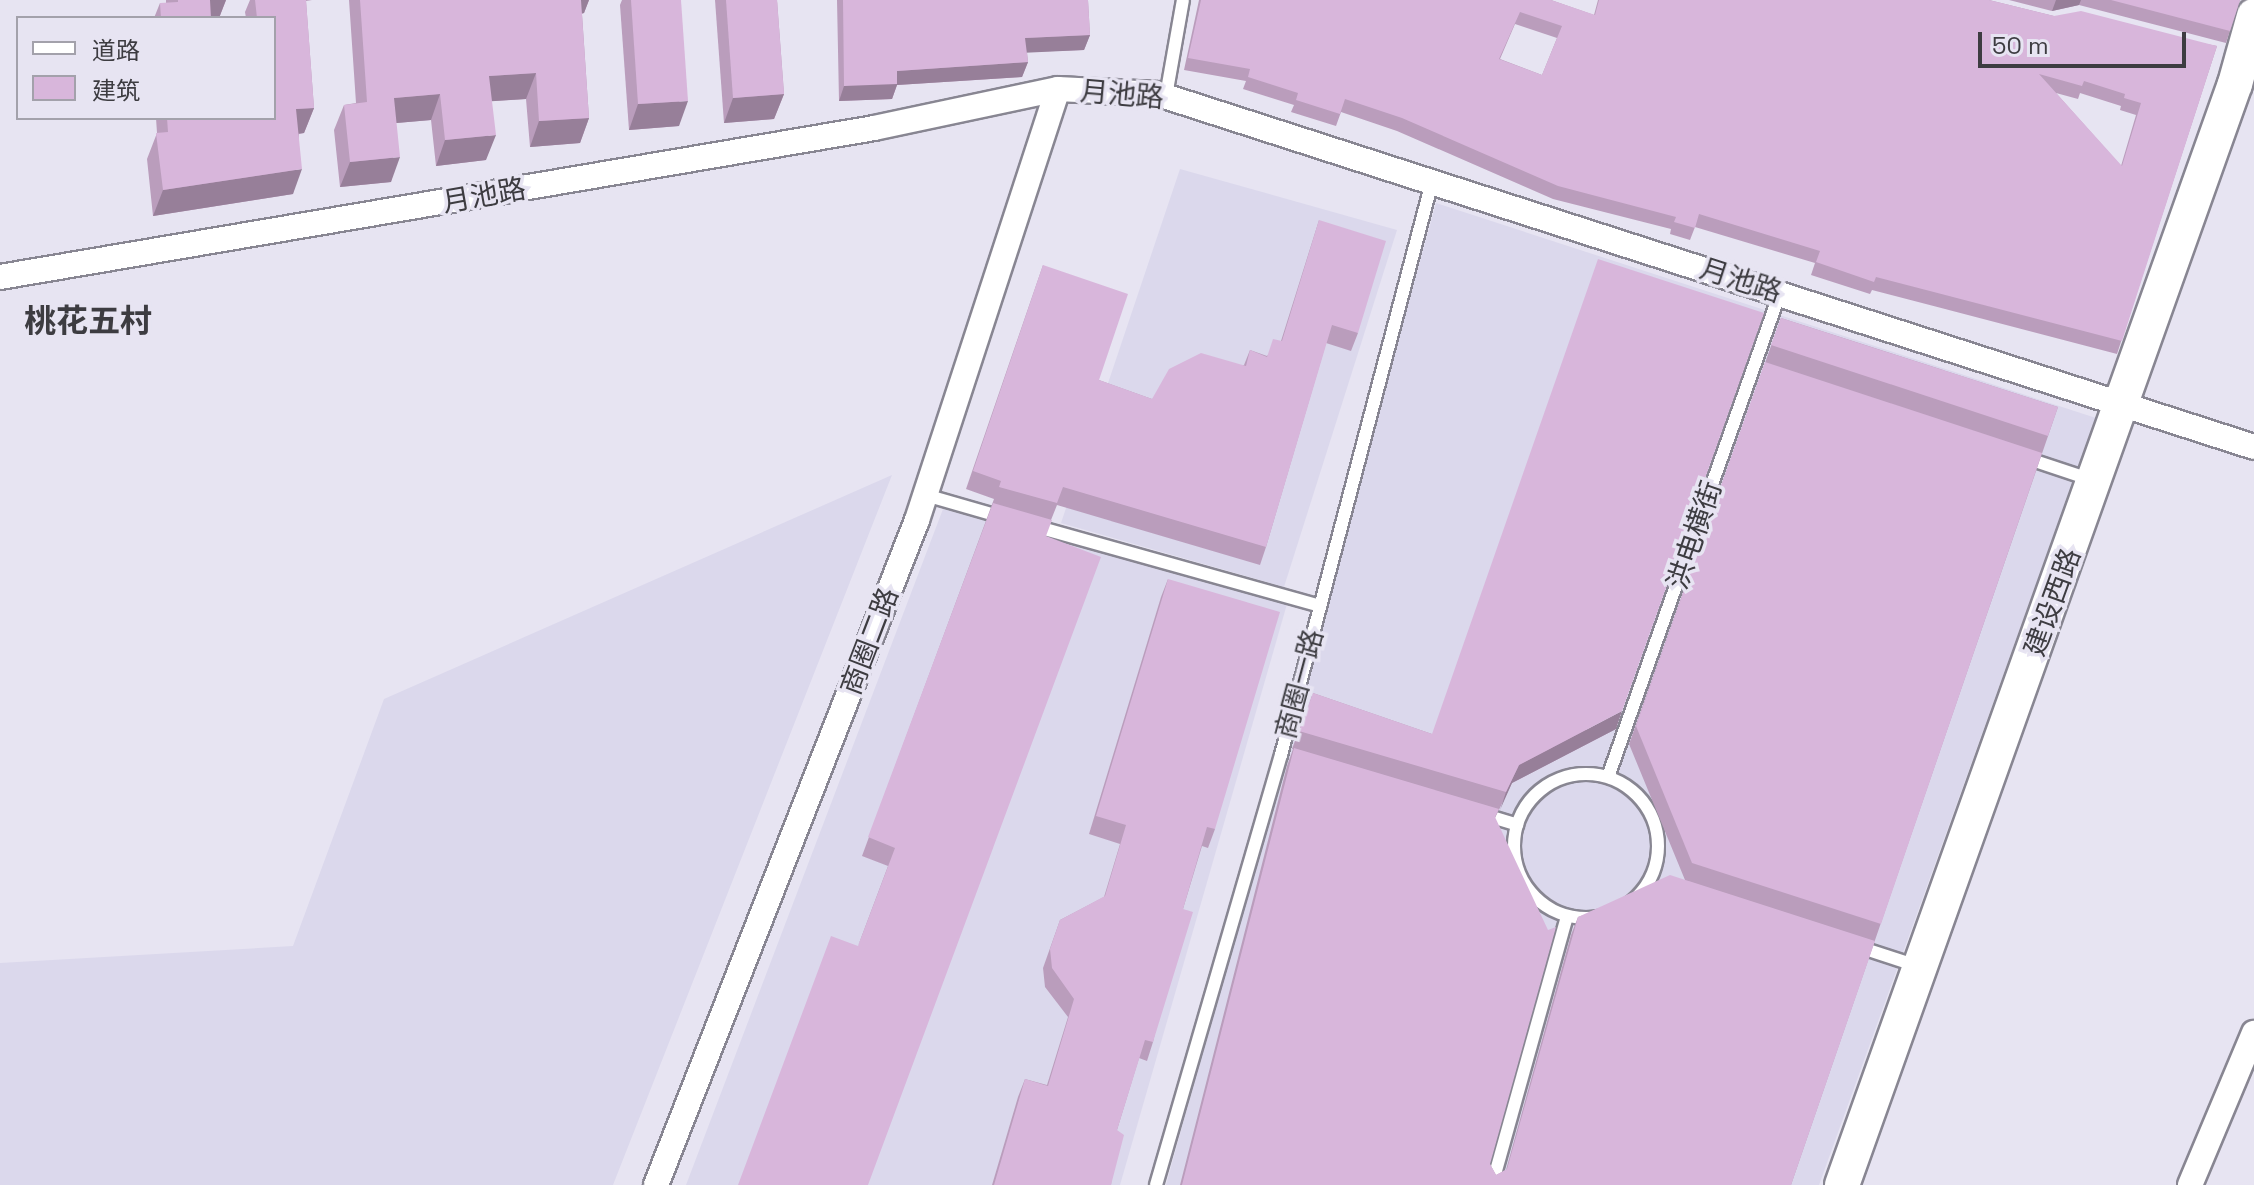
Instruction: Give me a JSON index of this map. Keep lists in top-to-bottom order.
{
  "streets": {
    "main road": ["建设西路"],
    "street": ["月池路", "商圈二路"],
    "lane": ["洪电横街", "商圈一路"]
  },
  "crossings": [
    ["月池路", "洪电横街"],
    ["月池路", "建设西路"],
    ["月池路", "商圈二路"],
    ["月池路", "商圈一路"]
  ],
  "districts": ["桃花五村"],
  "legend": ["道路", "建筑"],
  "scale_bar": "50 m"
}
